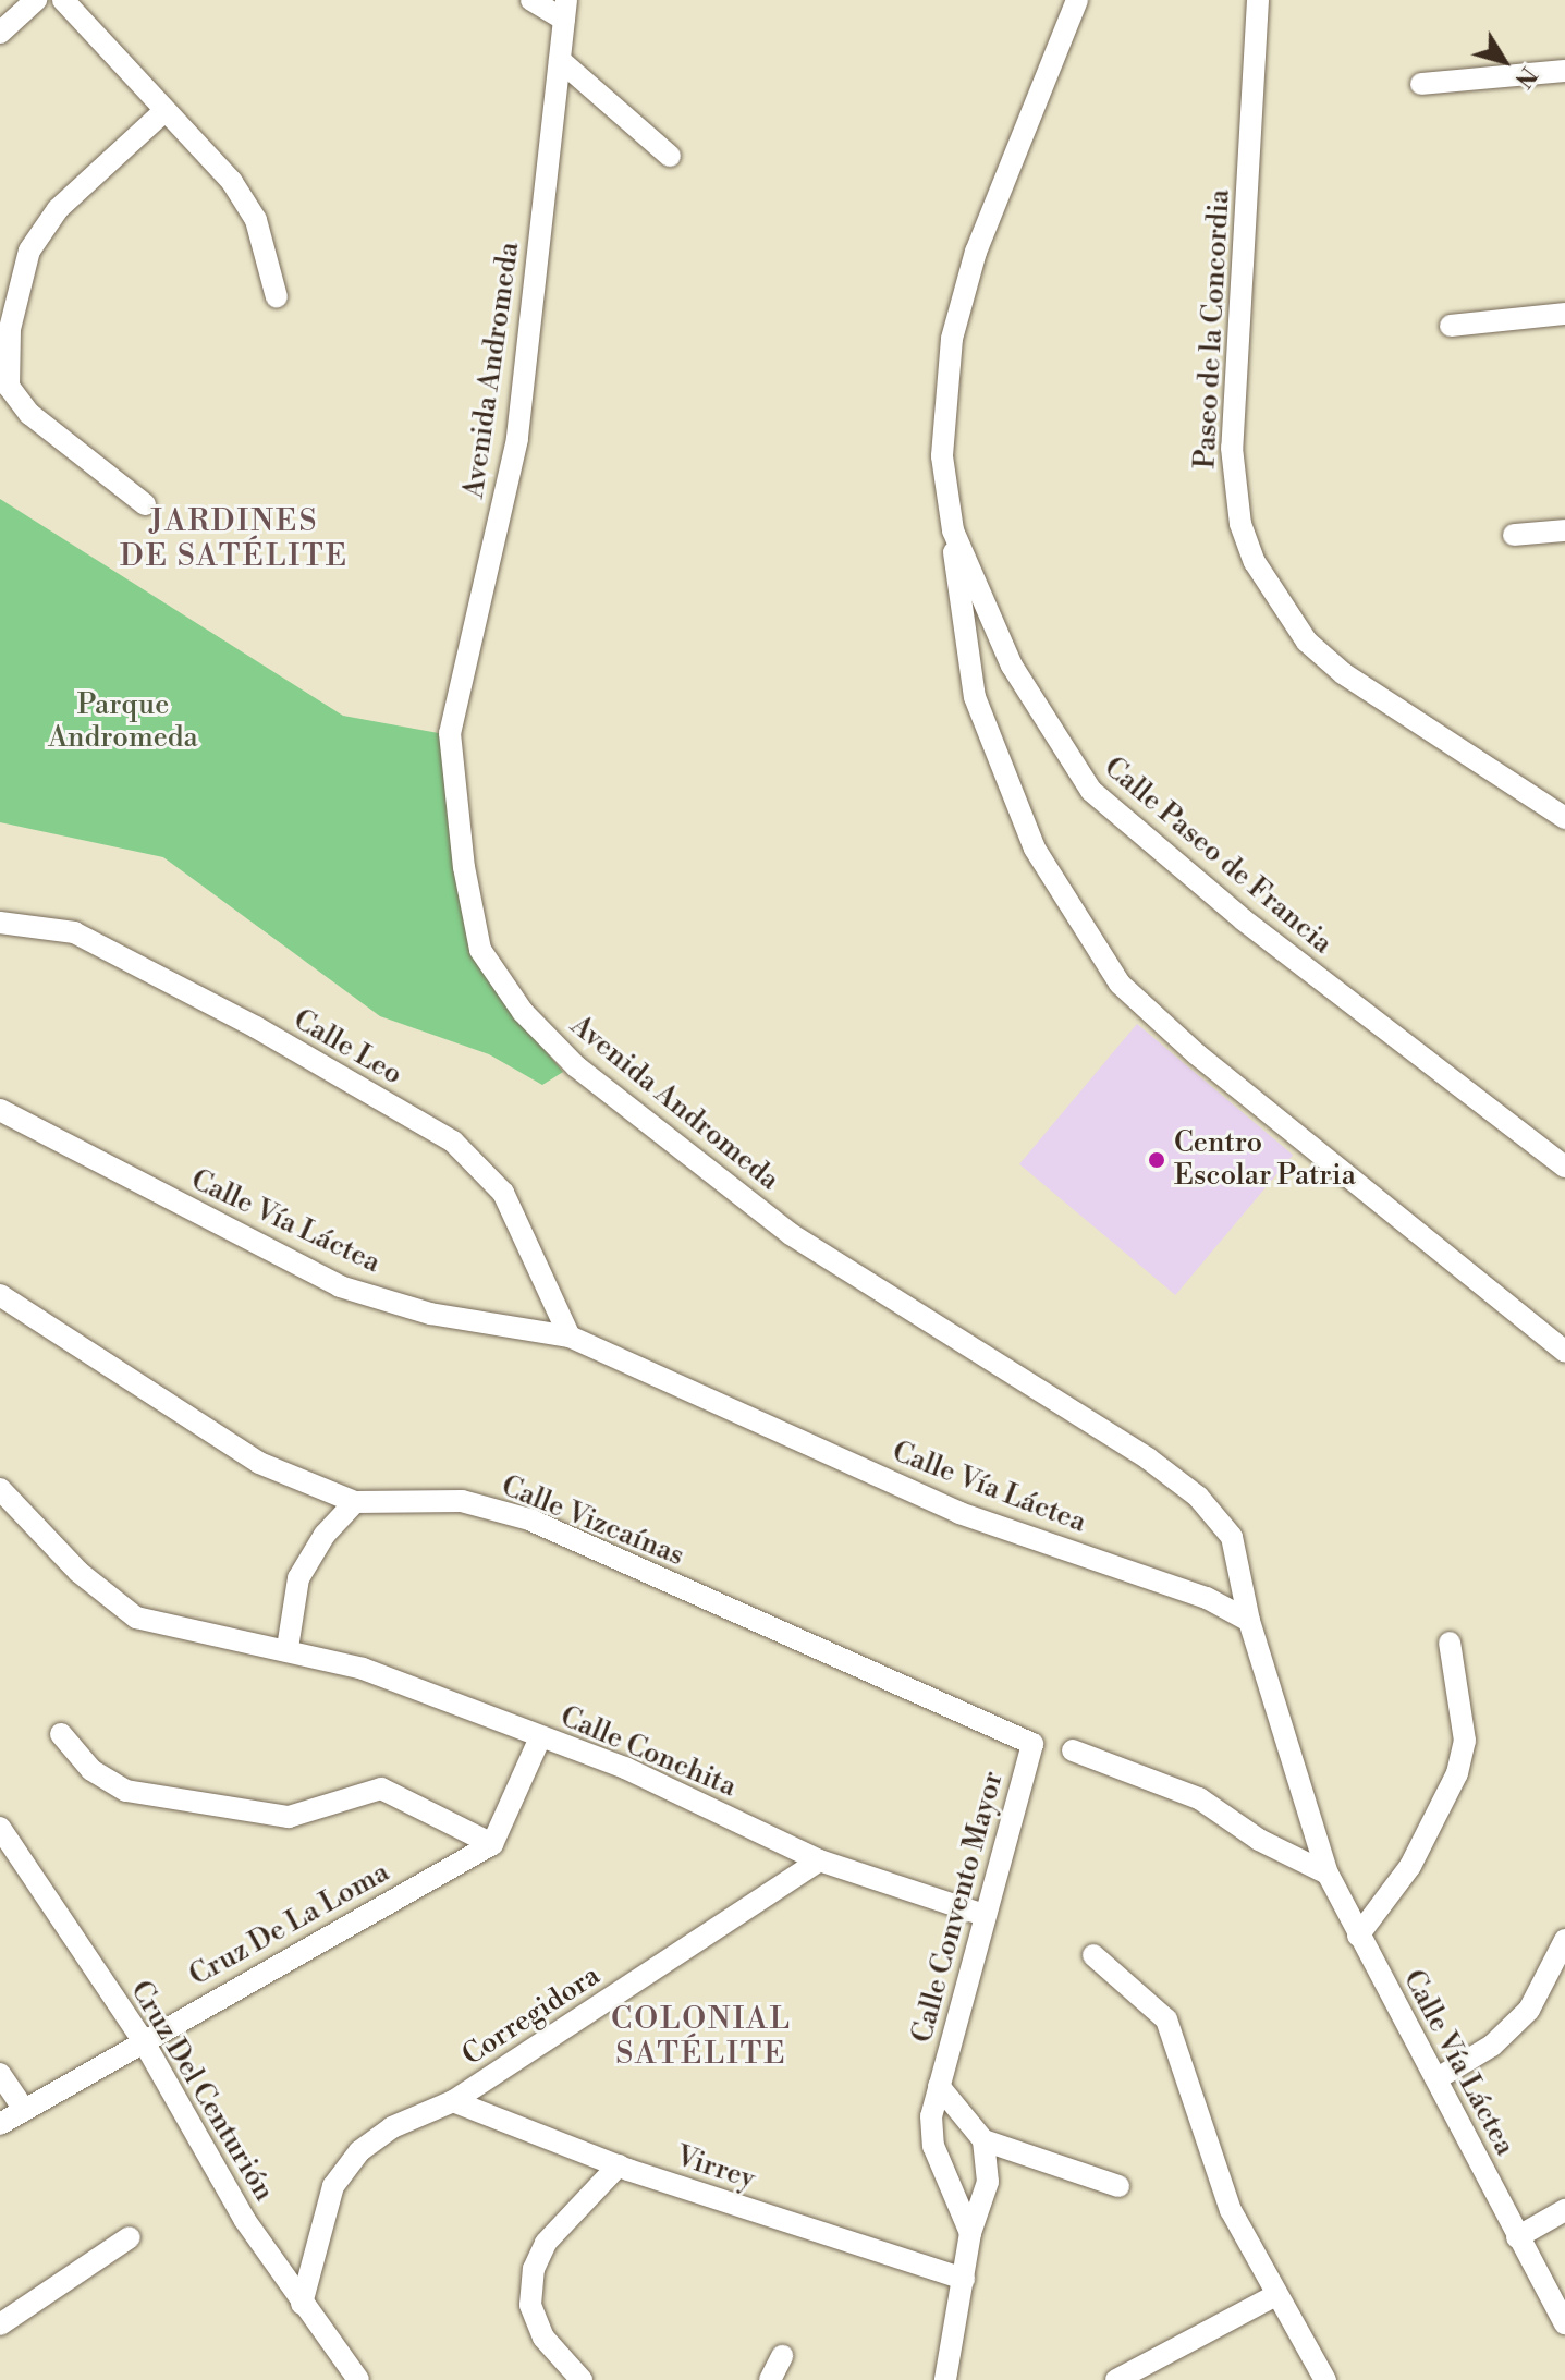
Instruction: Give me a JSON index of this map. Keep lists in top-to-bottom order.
{
  "streets": {
    "street": [
      "Paseo de la Concordia",
      "Avenida Andromeda",
      "Calle Paseo de Francia",
      "Calle Leo",
      "Calle Vía Láctea",
      "Calle Vizcaínas",
      "Calle Conchita",
      "Calle Convento Mayor",
      "Cruz De La Loma",
      "Corregidora",
      "Cruz Del Centurión",
      "Virrey"
    ]
  },
  "crossings": [
    ["Avenida Andromeda", "Calle Vía Láctea"],
    ["Calle Leo", "Calle Vía Láctea"],
    ["Calle Vizcaínas", "Calle Convento Mayor"],
    ["Calle Conchita", "Calle Convento Mayor"],
    ["Calle Conchita", "Corregidora"],
    ["Cruz De La Loma", "Cruz Del Centurión"],
    ["Corregidora", "Cruz Del Centurión"],
    ["Corregidora", "Virrey"]
  ],
  "districts": ["JARDINES DE SATÉLITE", "COLONIAL SATÉLITE"],
  "parks": ["Parque Andromeda"],
  "places": ["Centro Escolar Patria"],
  "north": "bottom right"
}
